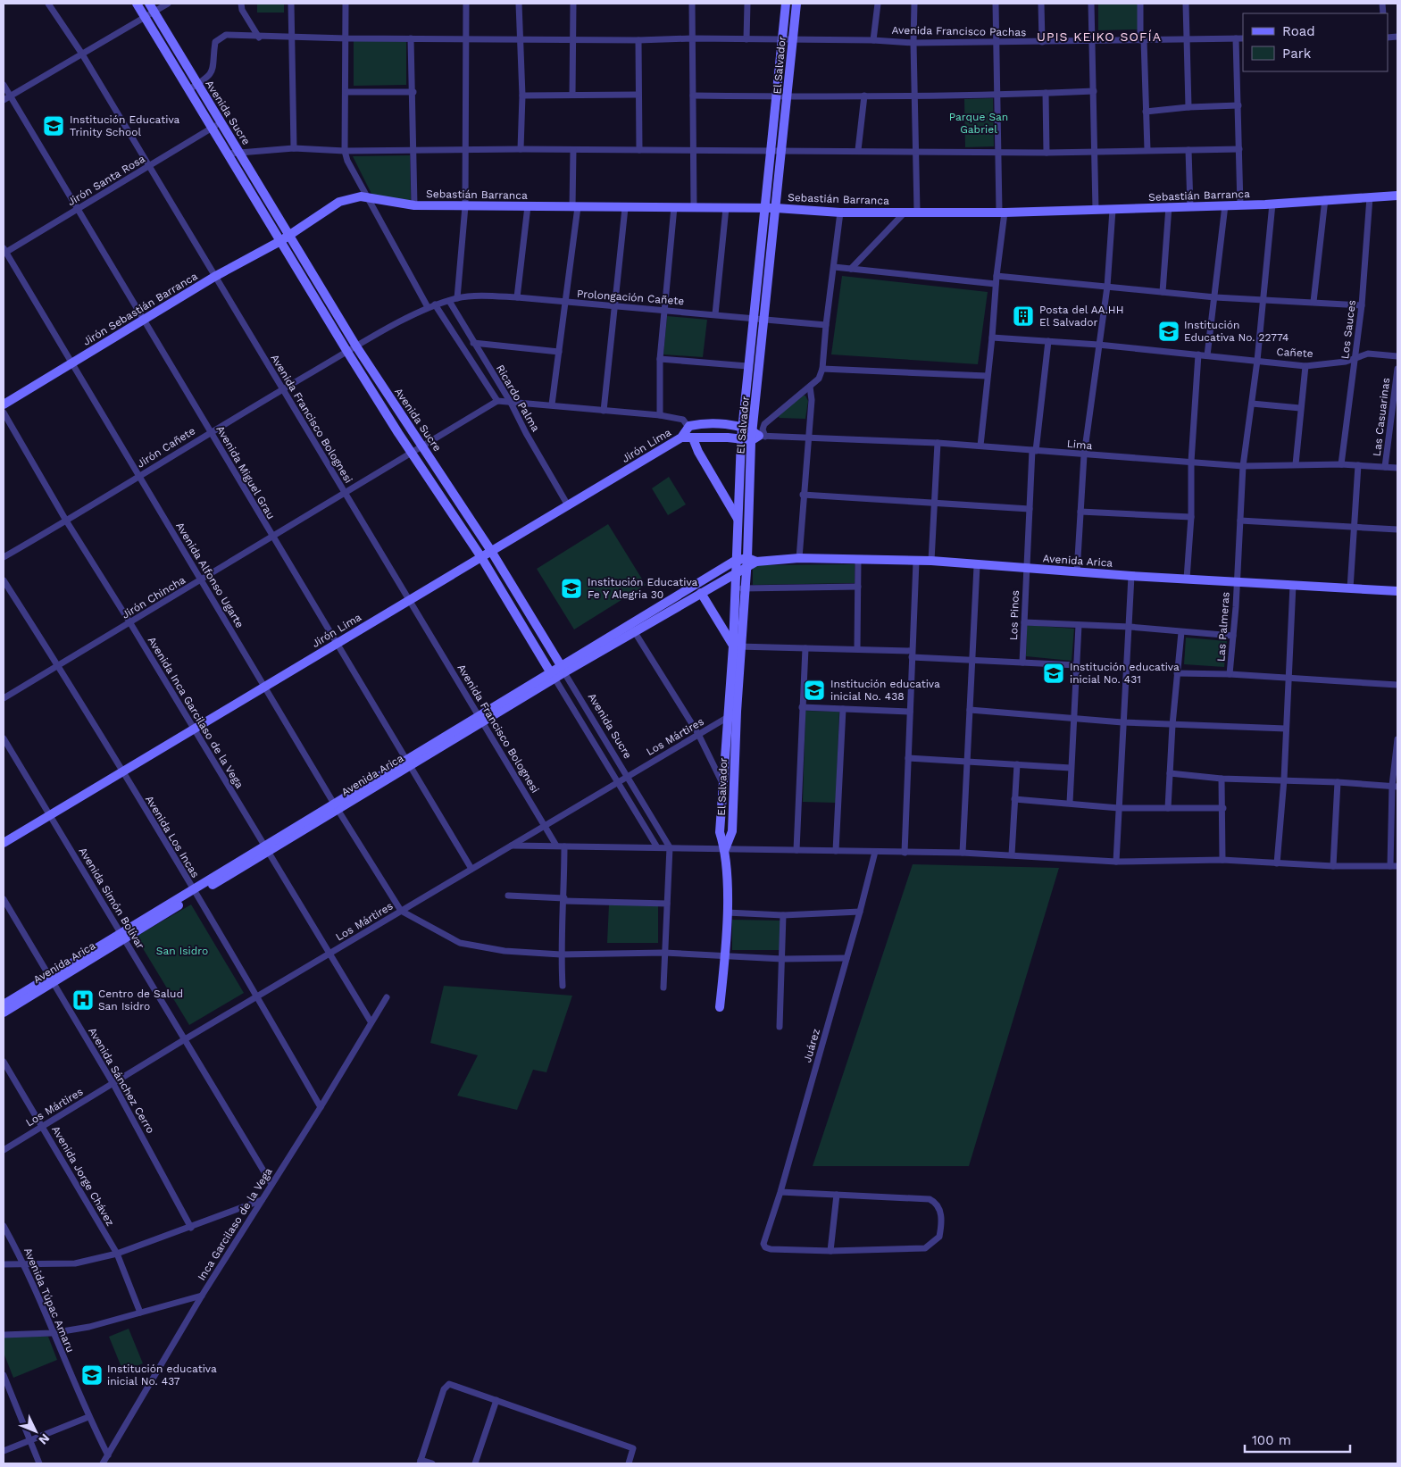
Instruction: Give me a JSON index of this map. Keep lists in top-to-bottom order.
{
  "streets": {
    "street": [
      "Avenida Francisco Pachas",
      "El Salvador",
      "Avenida Sucre",
      "Jirón Santa Rosa",
      "Sebastián Barranca",
      "Prolongación Cañete",
      "Jirón Sebastián Barranca",
      "Los Sauces",
      "Cañete",
      "Ricardo Palma",
      "Las Casuarinas",
      "Avenida Francisco Bolognesi",
      "Lima",
      "Jirón Lima",
      "Jirón Cañete",
      "Avenida Miguel Grau",
      "Avenida Arica",
      "Avenida Alfonso Ugarte",
      "Jirón Chincha",
      "Los Pinos",
      "Las Palmeras",
      "Avenida Inca Garcilaso de la Vega",
      "Los Mártires",
      "Avenida Los Incas",
      "Avenida Simón Bolívar",
      "Juárez",
      "Avenida Sánchez Cerro",
      "Avenida Jorge Chávez",
      "Inca Garcilaso de la Vega",
      "Avenida Túpac Amaru"
    ]
  },
  "crossings": [
    ["Avenida Francisco Pachas", "El Salvador"],
    ["Avenida Francisco Pachas", "Avenida Sucre"],
    ["El Salvador", "Sebastián Barranca"],
    ["El Salvador", "Prolongación Cañete"],
    ["El Salvador", "Lima"],
    ["El Salvador", "Jirón Lima"],
    ["El Salvador", "Avenida Arica"],
    ["El Salvador", "Los Mártires"],
    ["Avenida Sucre", "Jirón Santa Rosa"],
    ["Avenida Sucre", "Sebastián Barranca"],
    ["Avenida Sucre", "Jirón Sebastián Barranca"],
    ["Avenida Sucre", "Jirón Lima"],
    ["Avenida Sucre", "Jirón Cañete"],
    ["Avenida Sucre", "Avenida Arica"],
    ["Avenida Sucre", "Jirón Chincha"],
    ["Avenida Sucre", "Los Mártires"],
    ["Jirón Santa Rosa", "Avenida Francisco Bolognesi"],
    ["Jirón Santa Rosa", "Avenida Miguel Grau"],
    ["Jirón Santa Rosa", "Avenida Alfonso Ugarte"],
    ["Sebastián Barranca", "Jirón Sebastián Barranca"],
    ["Sebastián Barranca", "Los Sauces"],
    ["Sebastián Barranca", "Las Palmeras"],
    ["Prolongación Cañete", "Ricardo Palma"],
    ["Prolongación Cañete", "Jirón Cañete"],
    ["Jirón Sebastián Barranca", "Avenida Francisco Bolognesi"],
    ["Jirón Sebastián Barranca", "Avenida Miguel Grau"],
    ["Jirón Sebastián Barranca", "Avenida Alfonso Ugarte"],
    ["Los Sauces", "Cañete"],
    ["Los Sauces", "Lima"],
    ["Cañete", "Los Pinos"],
    ["Cañete", "Las Palmeras"],
    ["Ricardo Palma", "Jirón Lima"],
    ["Ricardo Palma", "Jirón Cañete"],
    ["Ricardo Palma", "Jirón Chincha"],
    ["Las Casuarinas", "Lima"],
    ["Avenida Francisco Bolognesi", "Jirón Lima"],
    ["Avenida Francisco Bolognesi", "Jirón Cañete"],
    ["Avenida Francisco Bolognesi", "Avenida Arica"],
    ["Avenida Francisco Bolognesi", "Jirón Chincha"],
    ["Avenida Francisco Bolognesi", "Los Mártires"],
    ["Lima", "Jirón Lima"],
    ["Lima", "Los Pinos"],
    ["Lima", "Las Palmeras"],
    ["Jirón Lima", "Avenida Miguel Grau"],
    ["Jirón Lima", "Avenida Alfonso Ugarte"],
    ["Jirón Lima", "Avenida Inca Garcilaso de la Vega"],
    ["Jirón Lima", "Avenida Los Incas"],
    ["Jirón Lima", "Avenida Simón Bolívar"],
    ["Jirón Cañete", "Avenida Miguel Grau"],
    ["Jirón Cañete", "Avenida Alfonso Ugarte"],
    ["Jirón Cañete", "Avenida Inca Garcilaso de la Vega"],
    ["Avenida Miguel Grau", "Avenida Arica"],
    ["Avenida Miguel Grau", "Jirón Chincha"],
    ["Avenida Miguel Grau", "Los Mártires"],
    ["Avenida Arica", "Avenida Alfonso Ugarte"],
    ["Avenida Arica", "Los Pinos"],
    ["Avenida Arica", "Las Palmeras"],
    ["Avenida Arica", "Avenida Inca Garcilaso de la Vega"],
    ["Avenida Arica", "Avenida Los Incas"],
    ["Avenida Arica", "Avenida Simón Bolívar"],
    ["Avenida Arica", "Avenida Sánchez Cerro"],
    ["Avenida Alfonso Ugarte", "Jirón Chincha"],
    ["Avenida Alfonso Ugarte", "Los Mártires"],
    ["Jirón Chincha", "Avenida Inca Garcilaso de la Vega"],
    ["Jirón Chincha", "Avenida Los Incas"],
    ["Avenida Inca Garcilaso de la Vega", "Los Mártires"],
    ["Avenida Inca Garcilaso de la Vega", "Inca Garcilaso de la Vega"],
    ["Los Mártires", "Avenida Los Incas"],
    ["Los Mártires", "Avenida Simón Bolívar"],
    ["Los Mártires", "Avenida Sánchez Cerro"],
    ["Los Mártires", "Avenida Jorge Chávez"],
    ["Avenida Los Incas", "Inca Garcilaso de la Vega"],
    ["Avenida Simón Bolívar", "Inca Garcilaso de la Vega"],
    ["Inca Garcilaso de la Vega", "Avenida Túpac Amaru"]
  ],
  "districts": ["UPIS KEIKO SOFÍA"],
  "parks": ["Parque San Gabriel", "San Isidro"],
  "places": {
    "school or university": [
      "Institución Educativa Trinity School",
      "Institución Educativa No. 22774",
      "Institución Educativa Fe Y Alegria 30",
      "Institución educativa inicial No. 431",
      "Institución educativa inicial No. 438",
      "Institución educativa inicial No. 437"
    ],
    "building": ["Posta del AA.HH El Salvador"],
    "hospital": ["Centro de Salud San Isidro"]
  },
  "legend": ["Road", "Park"],
  "scale_bar": "100 m",
  "north": "bottom right"
}
